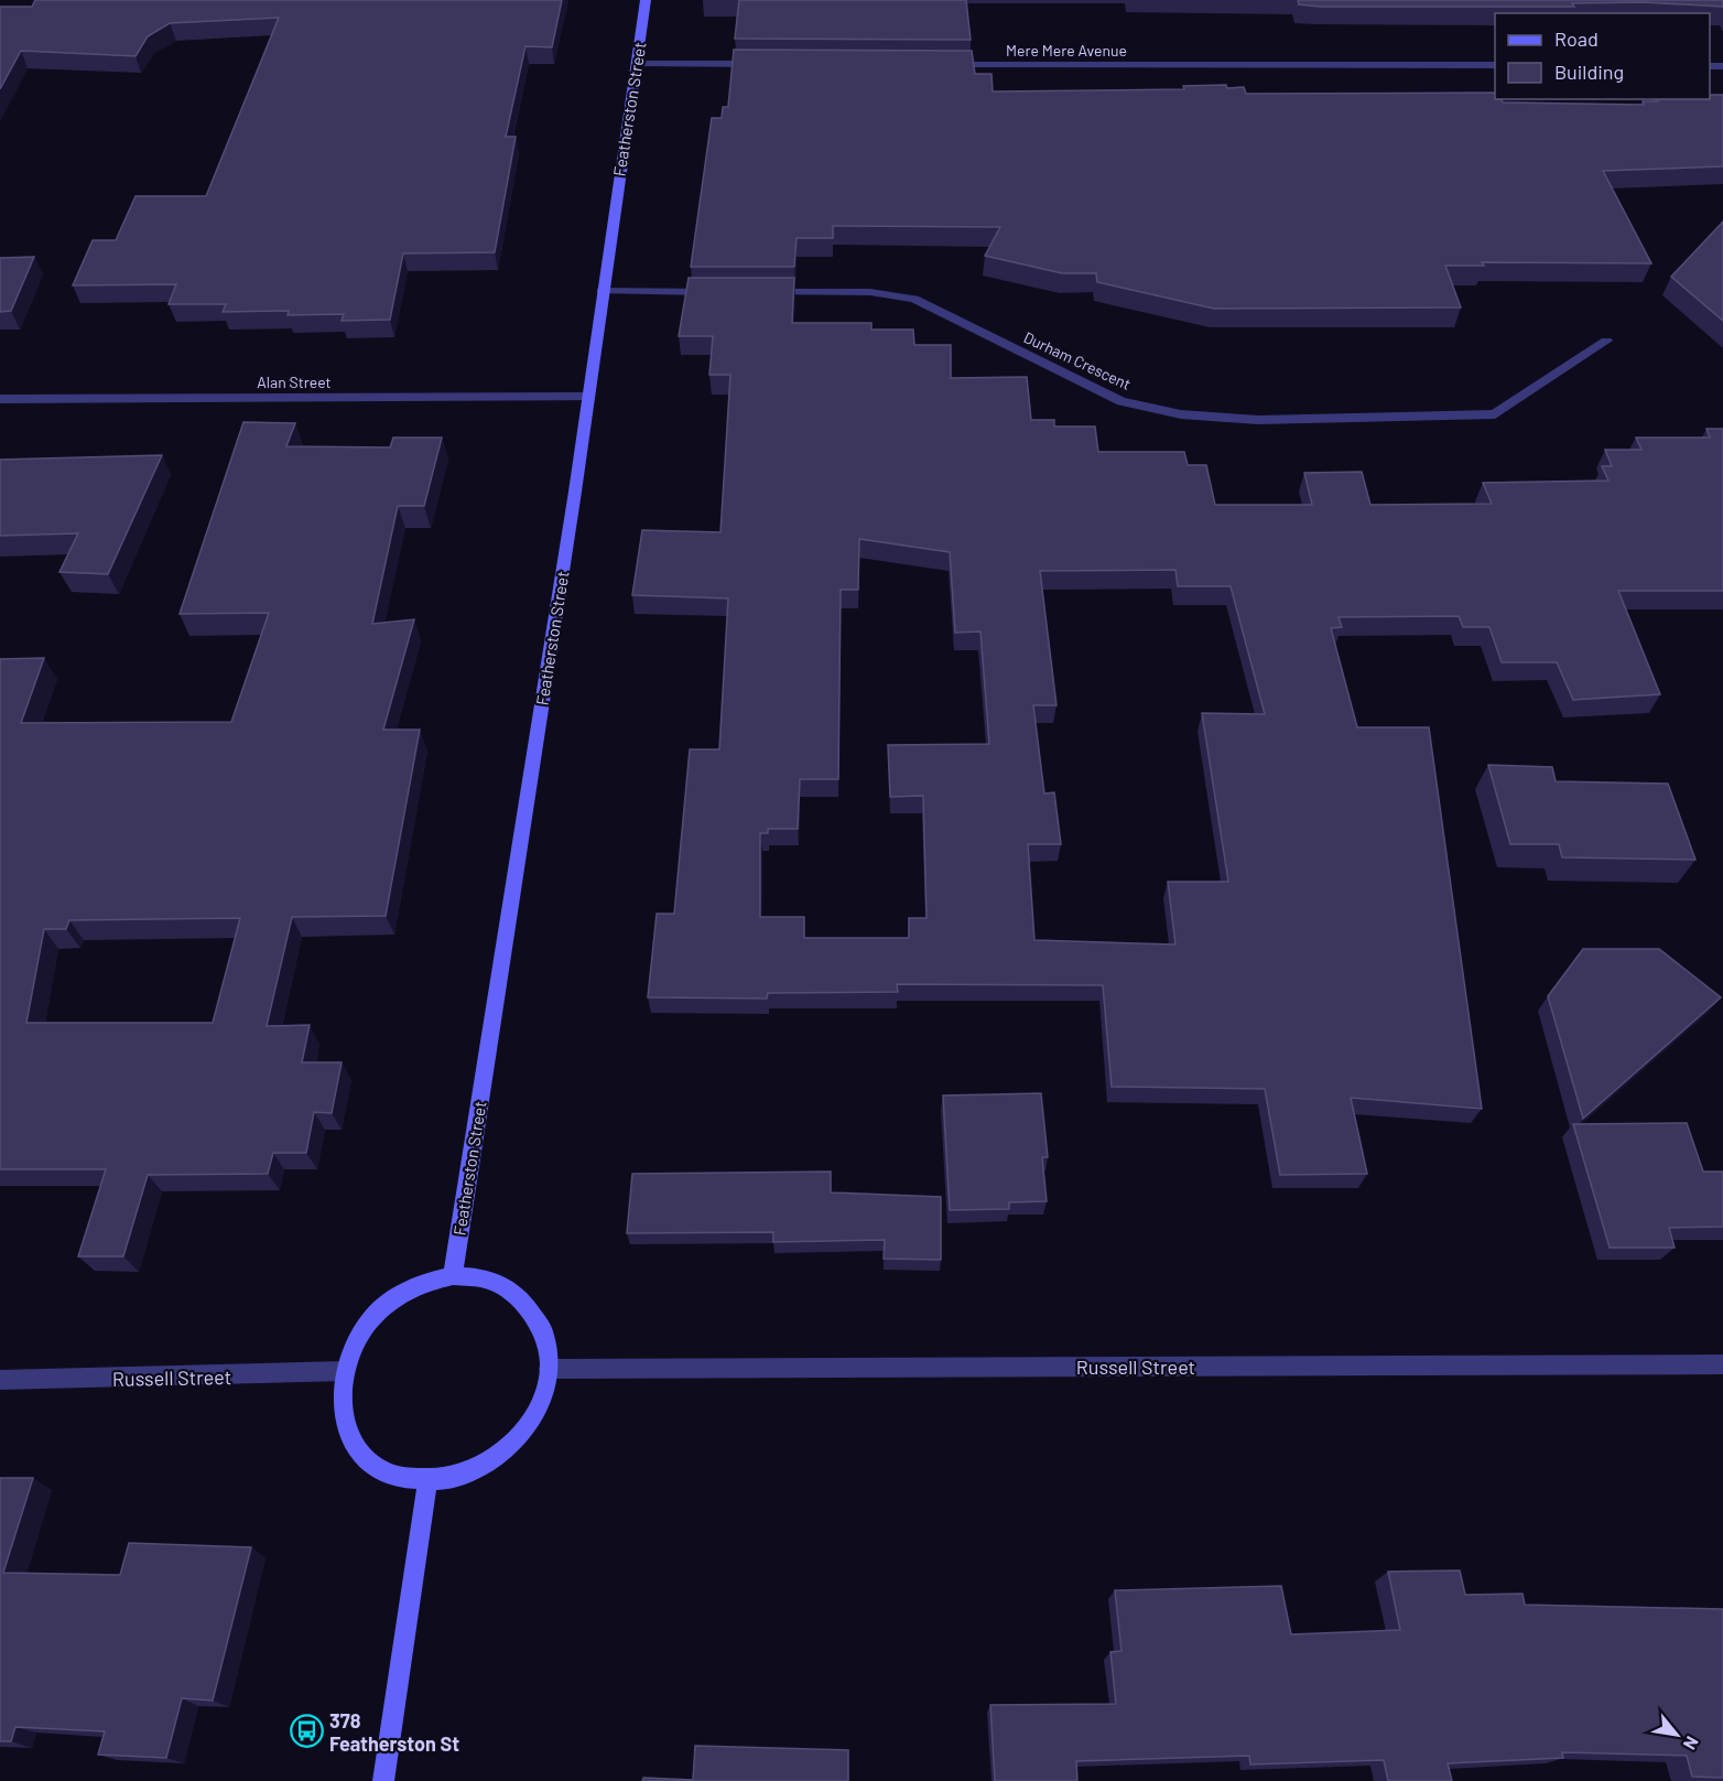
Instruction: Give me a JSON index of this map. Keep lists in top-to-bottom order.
{
  "streets": {
    "main road": ["Featherston Street"],
    "street": [
      "Mere Mere Avenue",
      "Durham Crescent",
      "Alan Street",
      "Russell Street"
    ]
  },
  "crossings": [
    ["Featherston Street", "Alan Street"],
    ["Featherston Street", "Russell Street"]
  ],
  "places": {
    "bus stop": ["378 Featherston St"]
  },
  "legend": ["Road", "Building"],
  "north": "bottom right"
}
